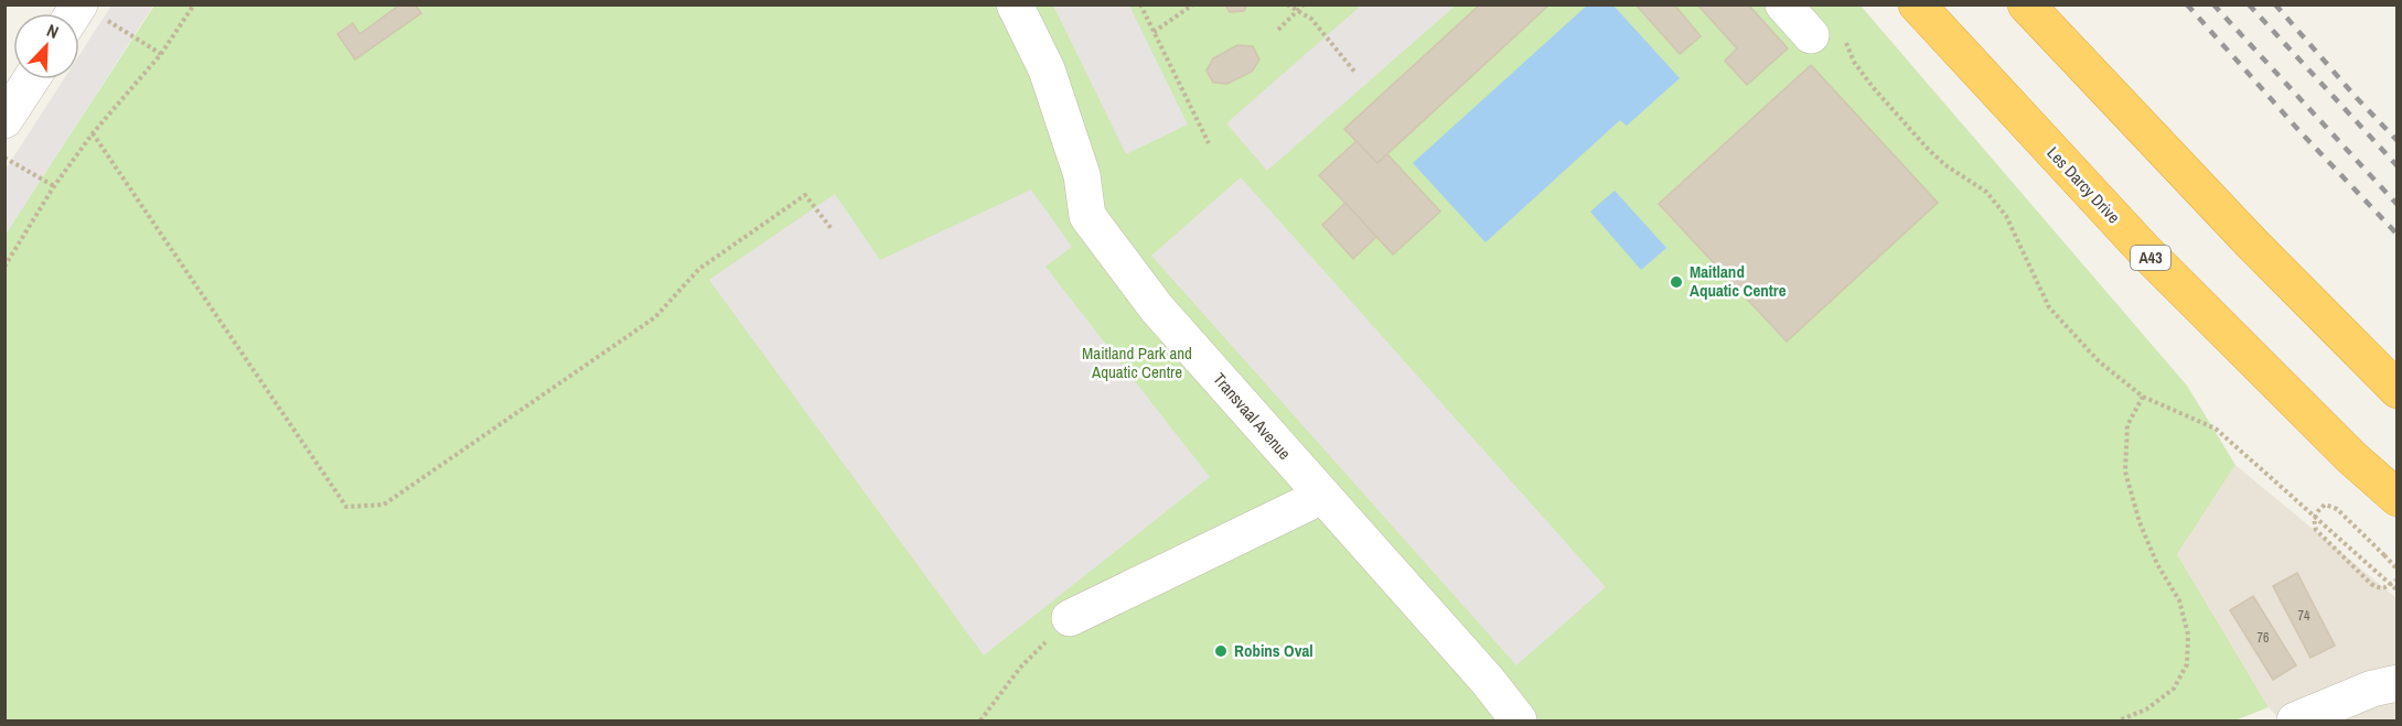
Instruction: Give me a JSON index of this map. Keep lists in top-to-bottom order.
{
  "streets": {
    "highway": ["Les Darcy Drive", "A43"],
    "street": ["Transvaal Avenue"]
  },
  "parks": ["Maitland Park and Aquatic Centre"],
  "places": ["Maitland Aquatic Centre", "Robins Oval"],
  "house_numbers": ["74", "76"],
  "north": "top right"
}
